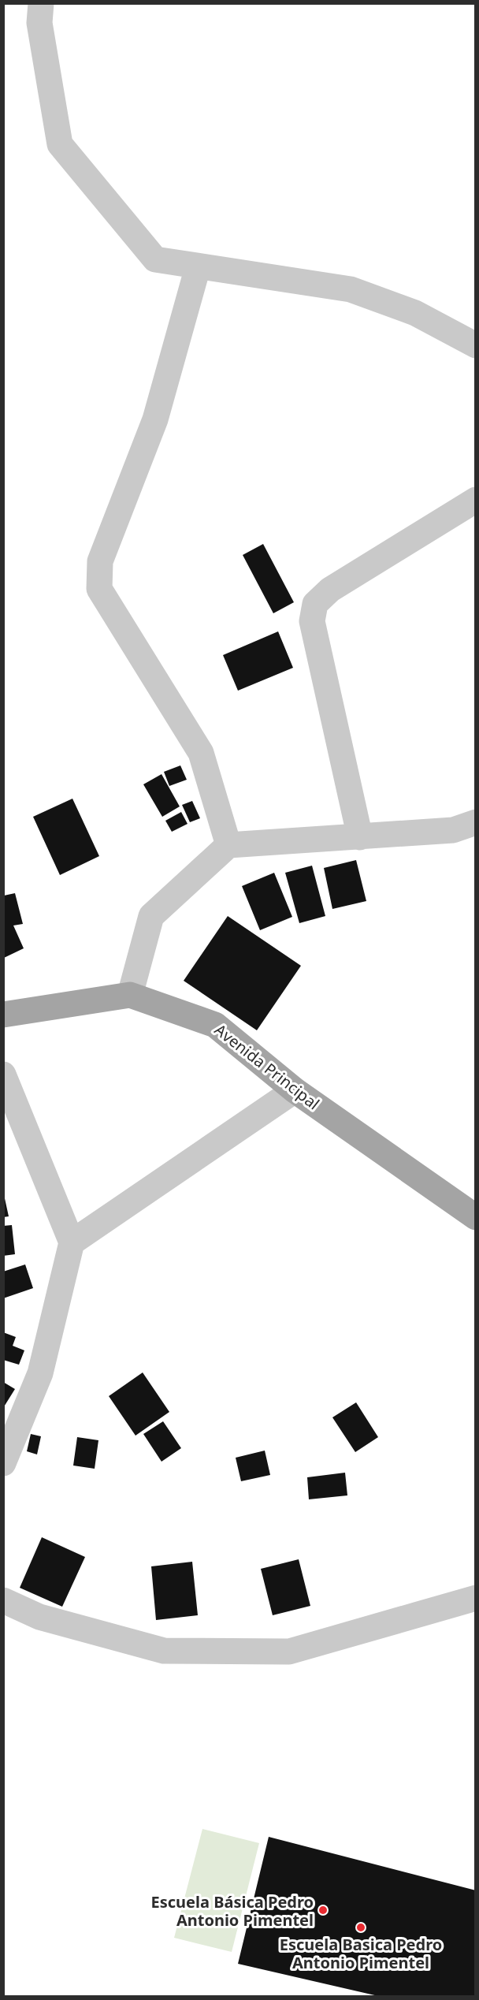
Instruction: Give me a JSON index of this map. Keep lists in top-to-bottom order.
{
  "streets": {
    "main road": ["Avenida Principal"]
  },
  "places": ["Escuela Básica Pedro Antonio Pimentel", "Escuela Basica Pedro Antonio Pimentel"]
}
